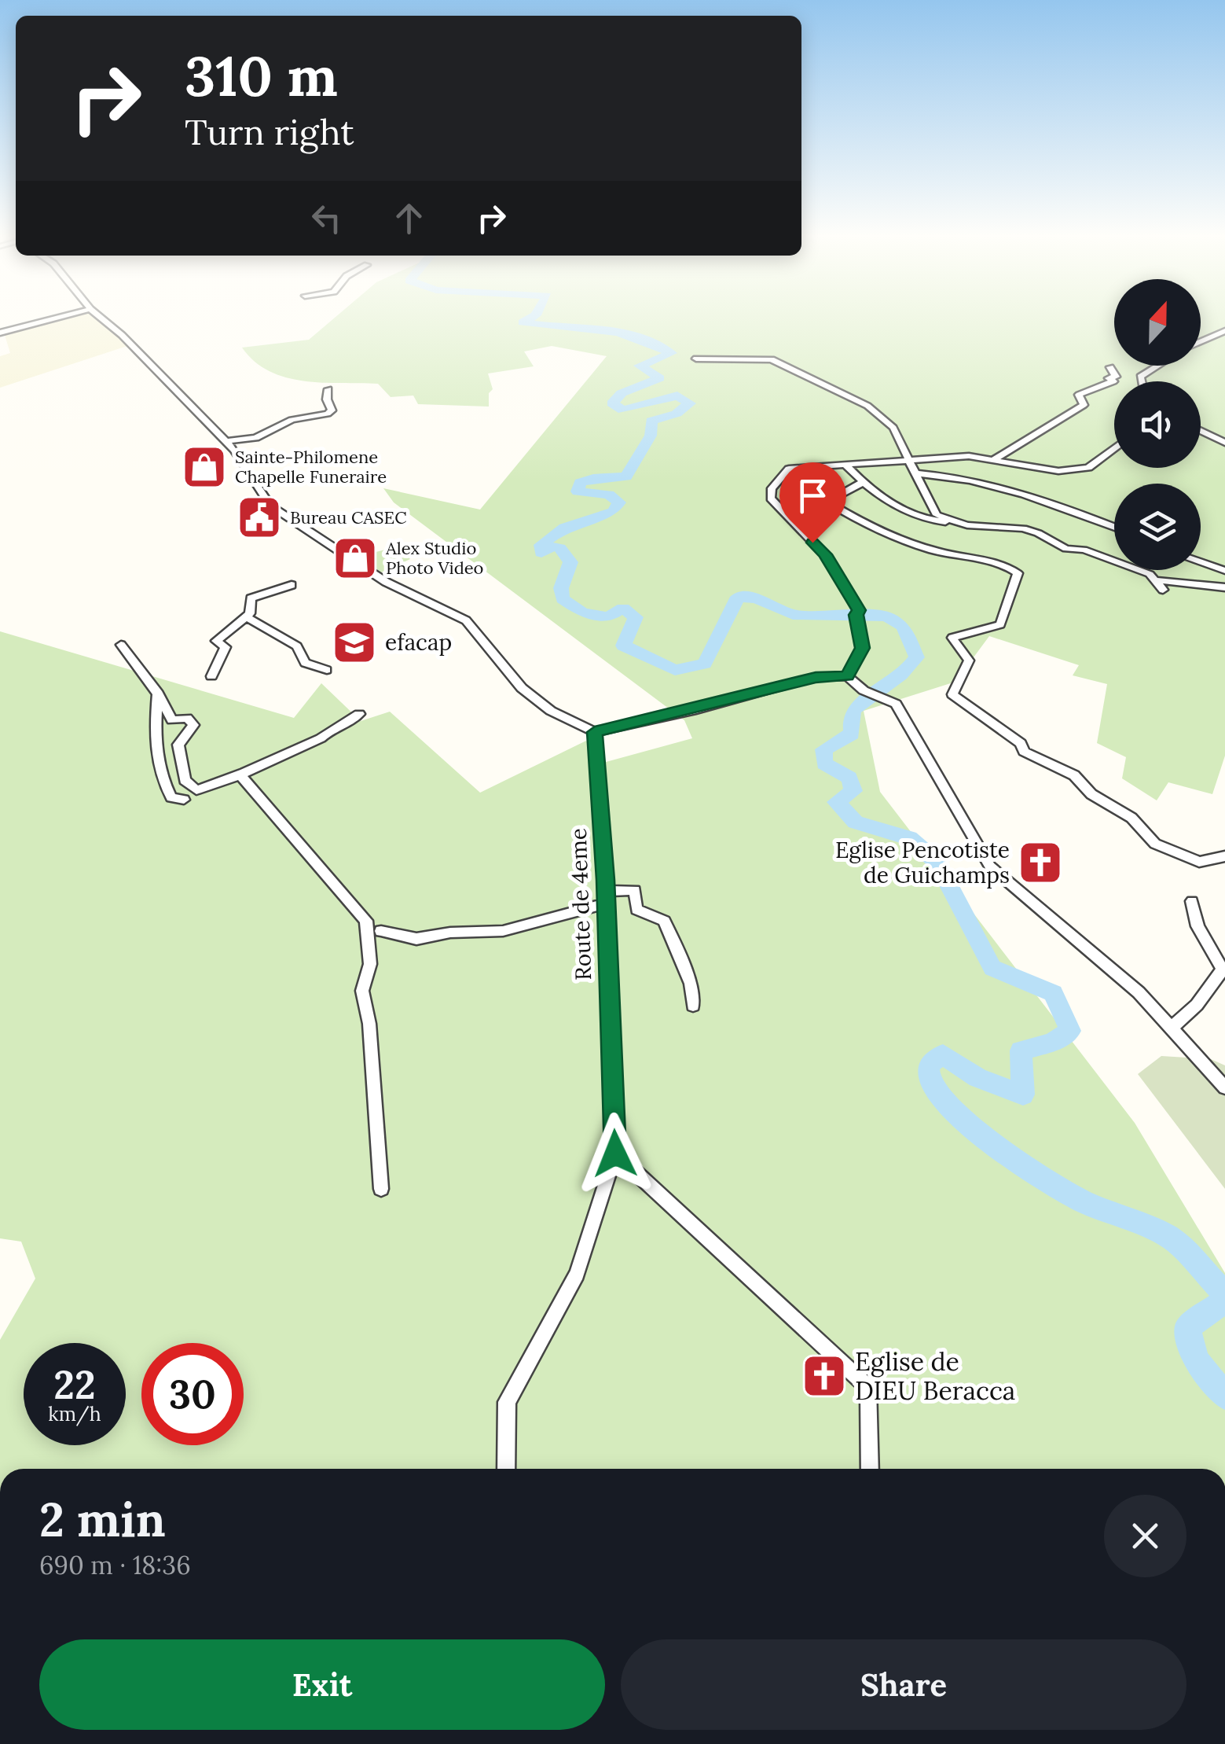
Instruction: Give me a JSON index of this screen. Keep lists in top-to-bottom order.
{
  "streets": {
    "street": ["Route de 4eme"]
  },
  "places": {
    "shop": ["Sainte-Philomene Chapelle Funeraire", "Alex Studio Photo Video"],
    "public building": ["Bureau CASEC"],
    "school or university": ["efacap"],
    "church": ["Eglise Pencotiste de Guichamps", "Eglise de DIEU Beracca"]
  },
  "north": "top",
  "page": {
    "turn": ["310 m", "Turn right"],
    "speed": "22 km/h",
    "limit": "30",
    "heading": ["2 min", "690 m · 18:36"],
    "buttons": ["Exit", "Share"]
  }
}
